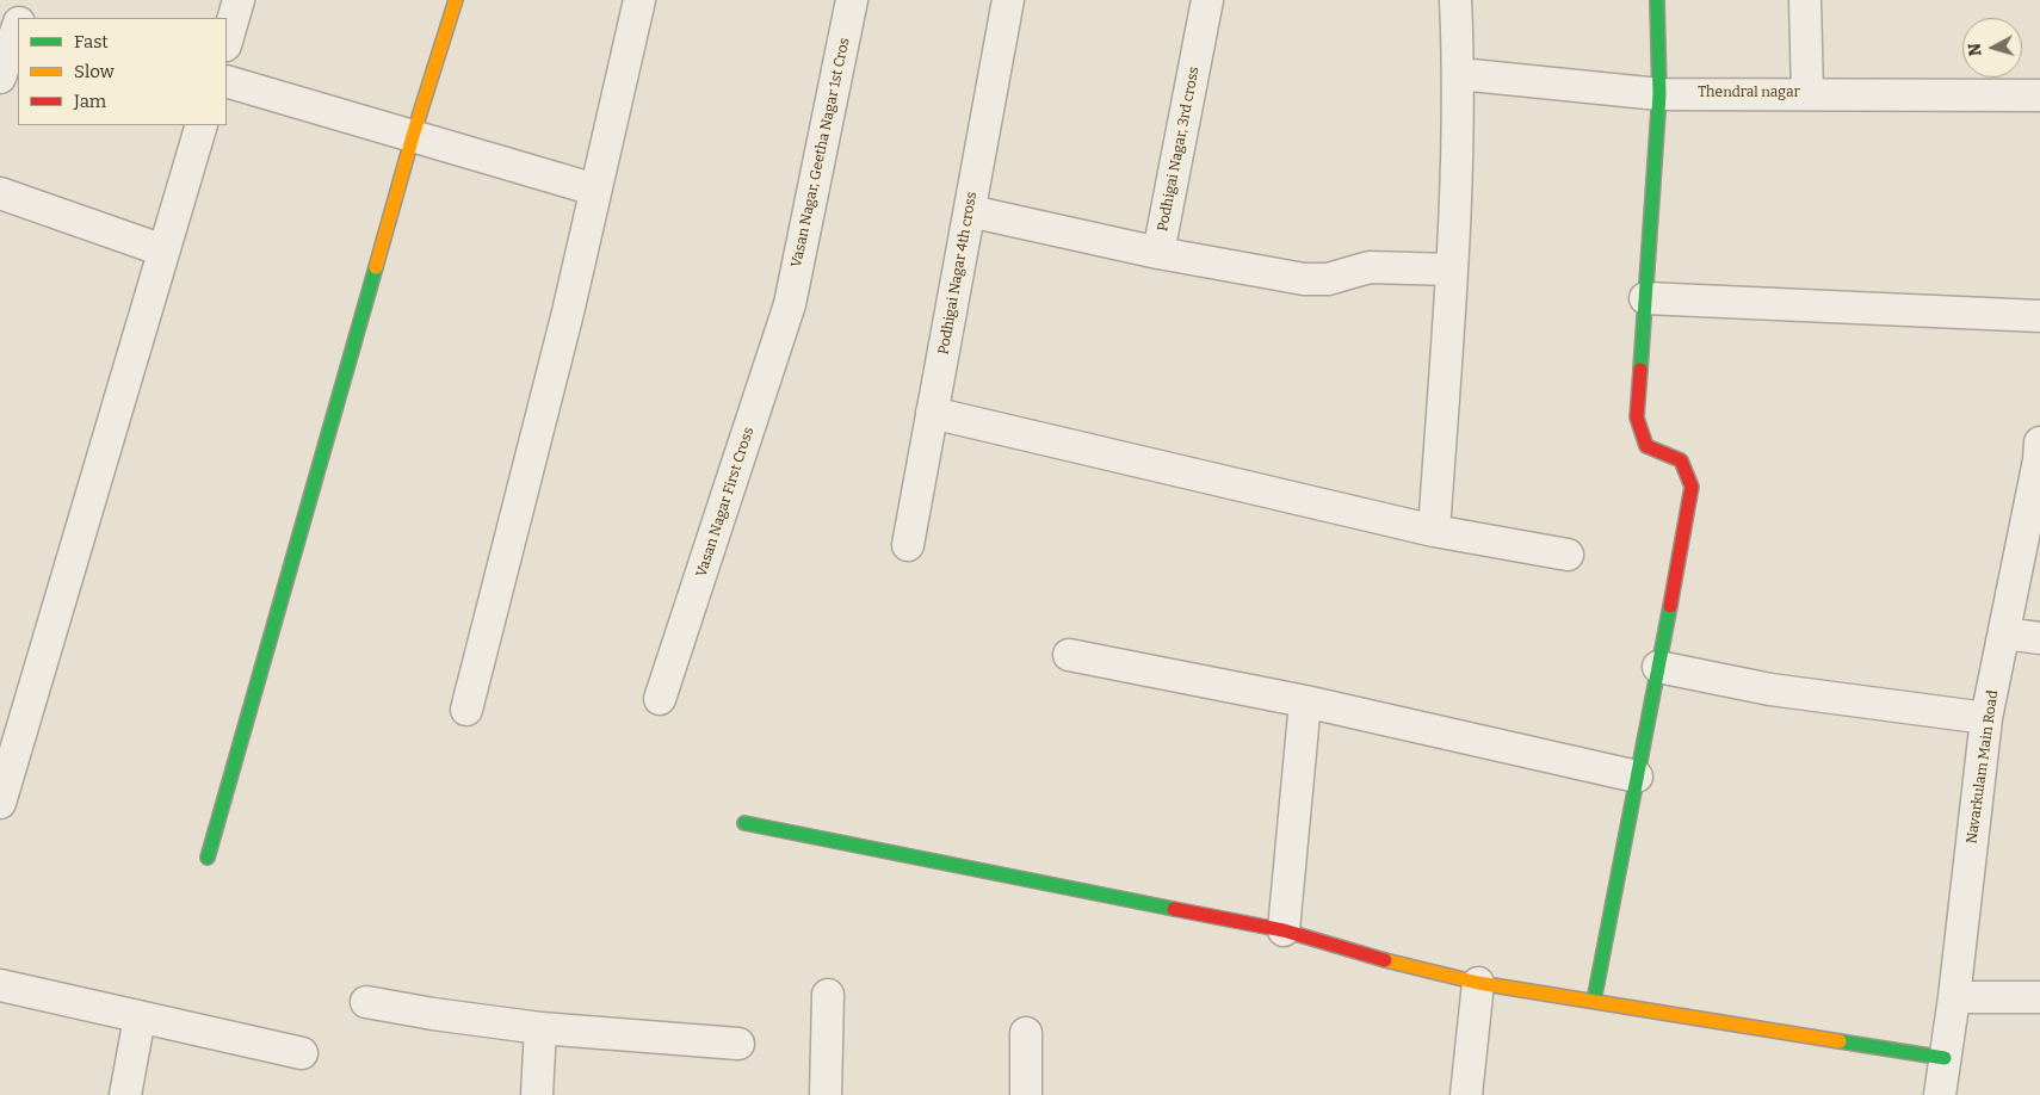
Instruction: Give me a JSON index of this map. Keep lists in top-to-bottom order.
{
  "streets": {
    "street": [
      "Thendral nagar",
      "Podhigai Nagar, 3rd cross",
      "Vasan Nagar, Geetha Nagar 1st Cros",
      "Podhigai Nagar 4th cross",
      "Vasan Nagar First Cross",
      "Navarkulam Main Road"
    ]
  },
  "crossings": [
    ["Vasan Nagar, Geetha Nagar 1st Cros", "Vasan Nagar First Cross"]
  ],
  "legend": ["Fast", "Slow", "Jam"],
  "north": "left"
}
